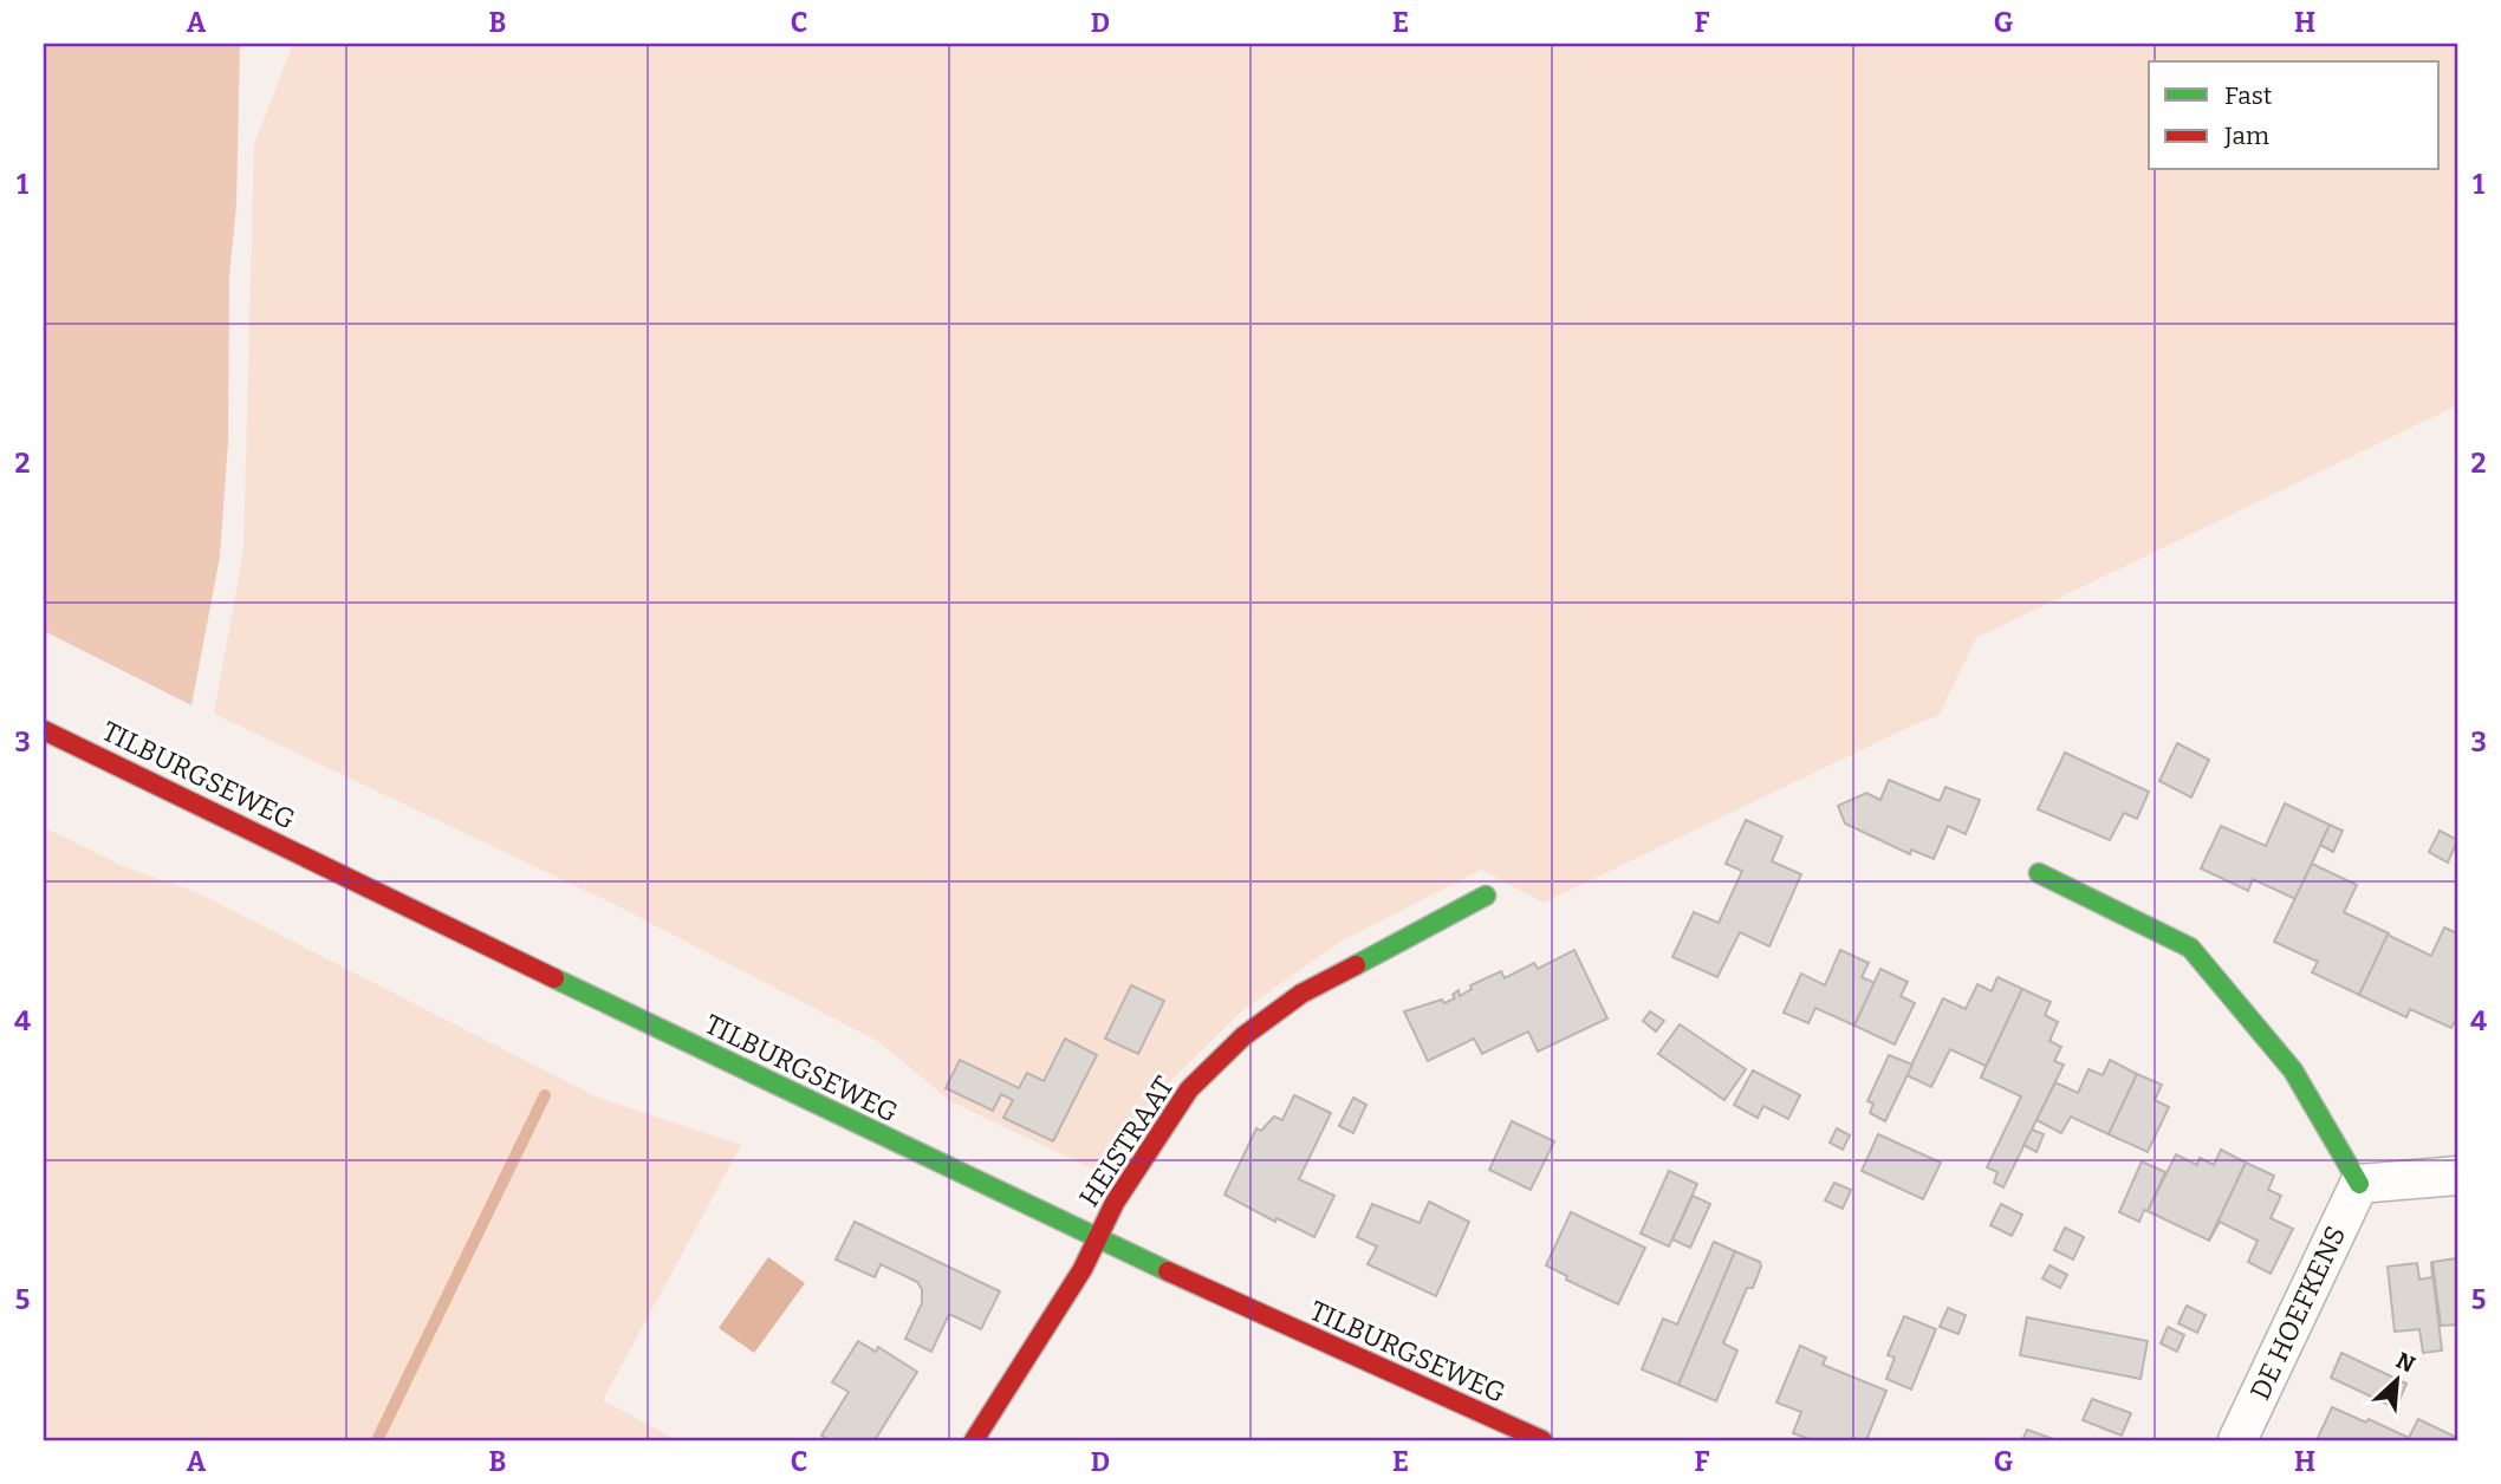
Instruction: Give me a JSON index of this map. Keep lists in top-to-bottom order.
{
  "streets": {
    "street": ["TILBURGSEWEG", "HEISTRAAT", "DE HOEFKENS"]
  },
  "crossings": [
    ["TILBURGSEWEG", "HEISTRAAT"]
  ],
  "legend": ["Fast", "Jam"],
  "north": "top right",
  "grid": {
    "columns": [
      "A",
      "B",
      "C",
      "D",
      "E",
      "F",
      "G",
      "H"
    ],
    "rows": [
      "1",
      "2",
      "3",
      "4",
      "5"
    ]
  }
}
